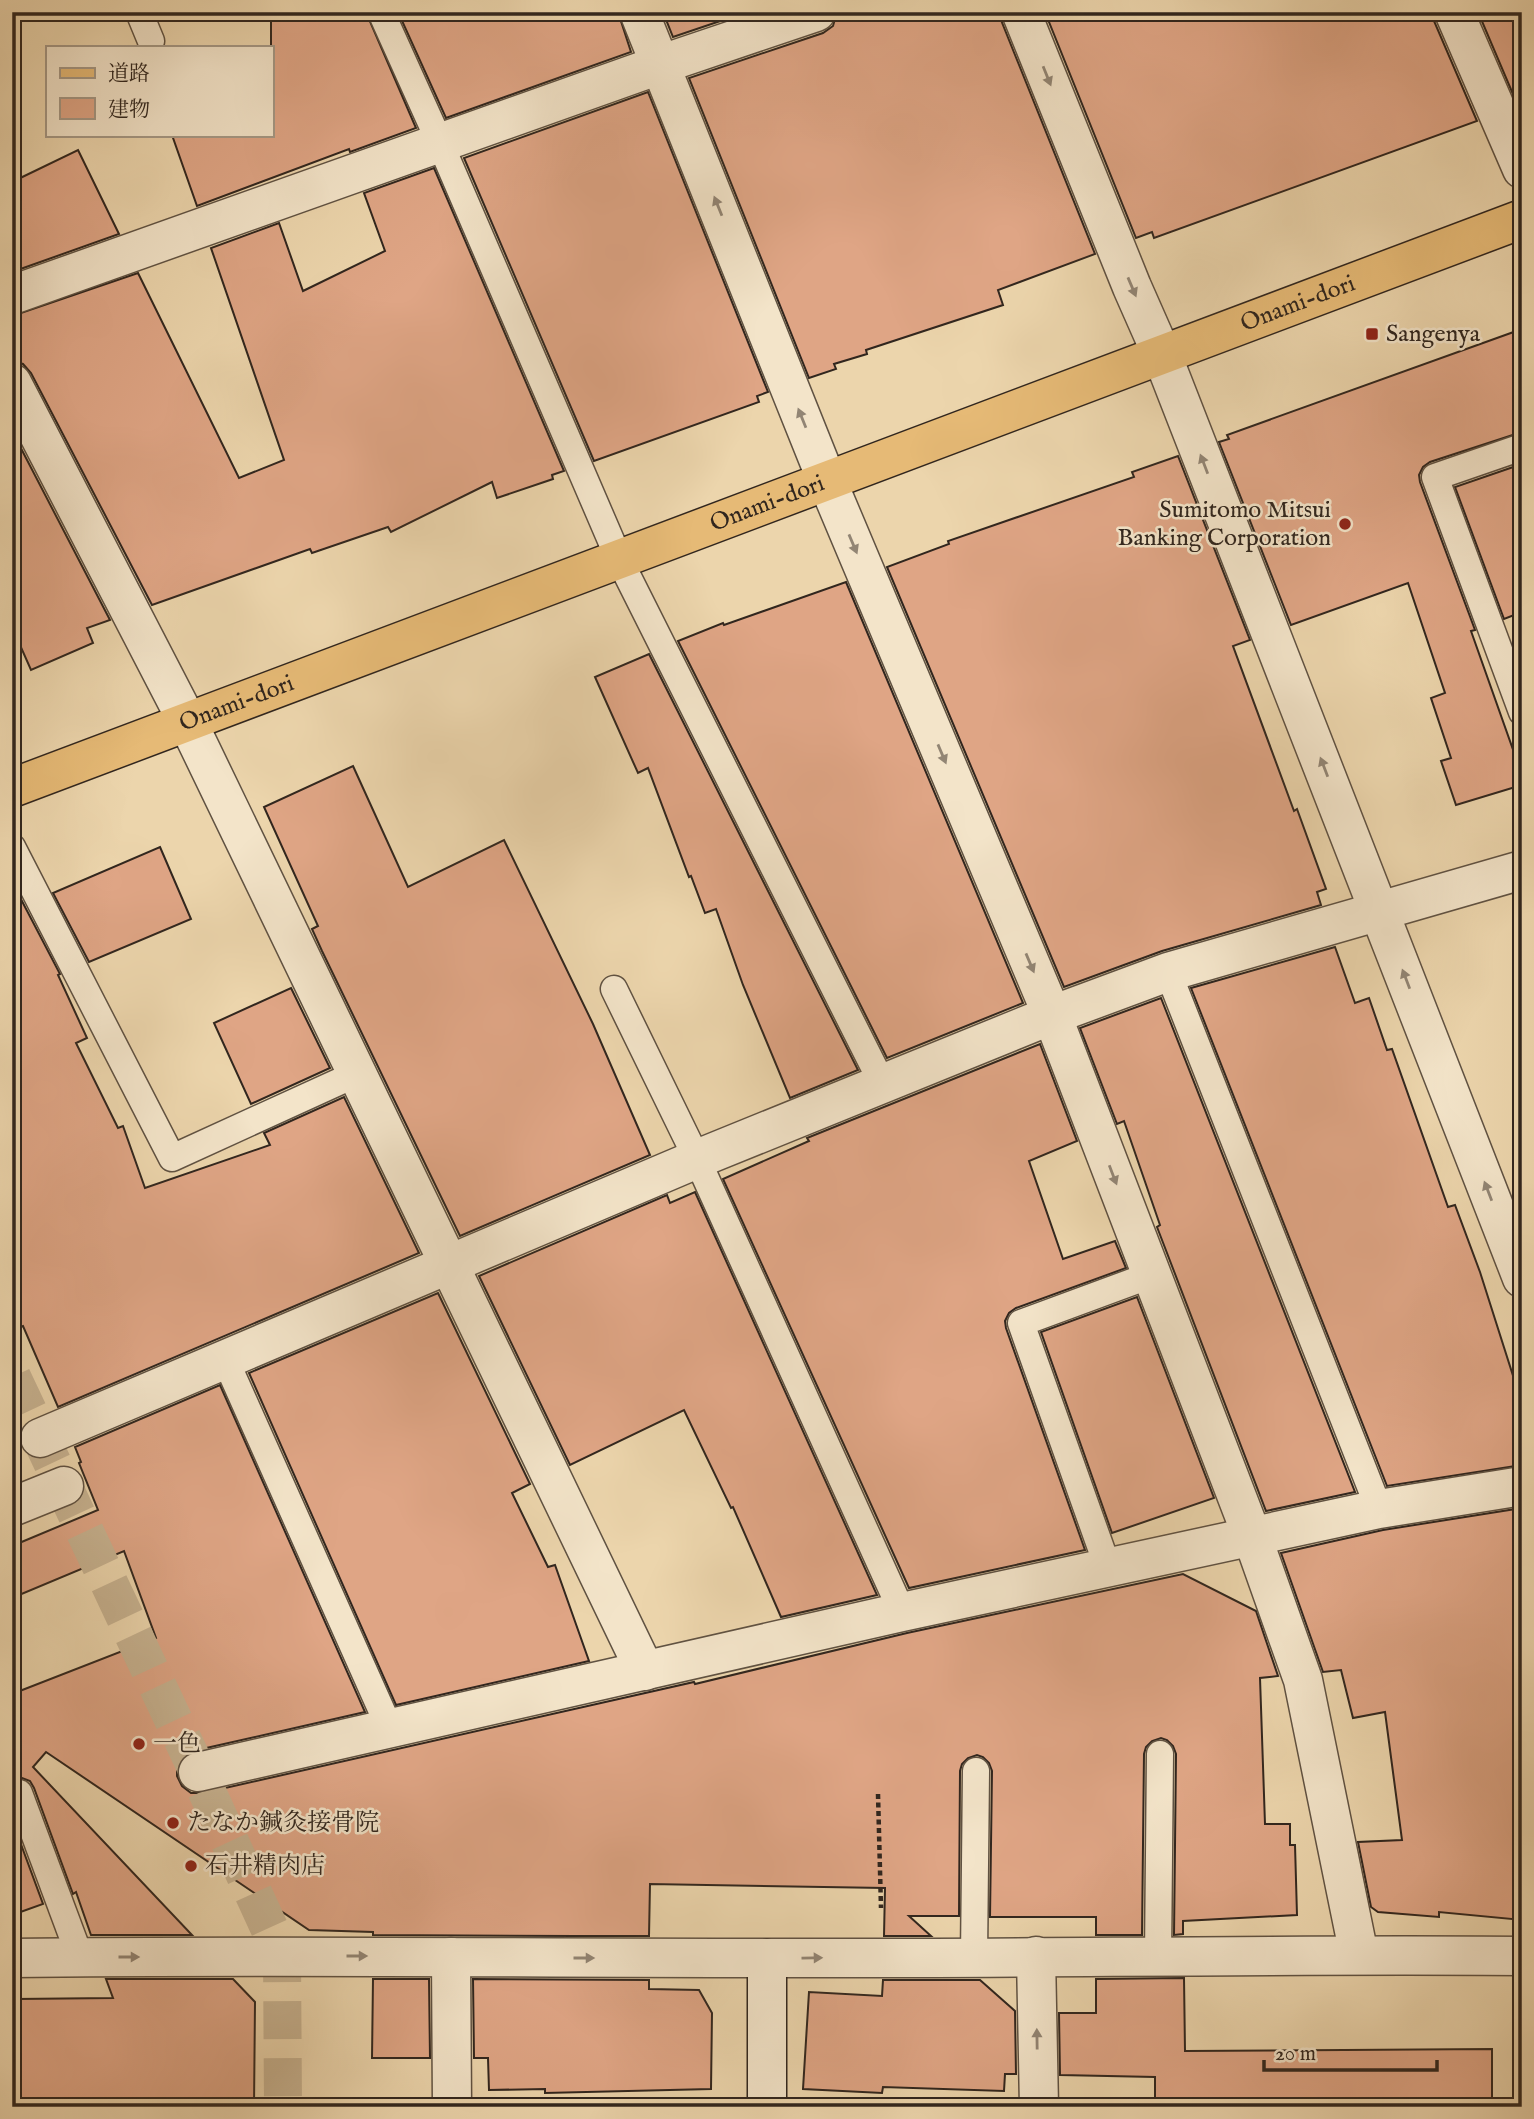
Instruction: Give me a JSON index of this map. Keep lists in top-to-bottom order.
{
  "streets": {
    "main road": ["Onami-dori"]
  },
  "places": {
    "transit": ["Sangenya"],
    "other": [
      "Sumitomo Mitsui Banking Corporation",
      "一色",
      "たなか鍼灸接骨院",
      "石井精肉店"
    ]
  },
  "legend": ["道路", "建物"],
  "scale_bar": "20 m"
}
